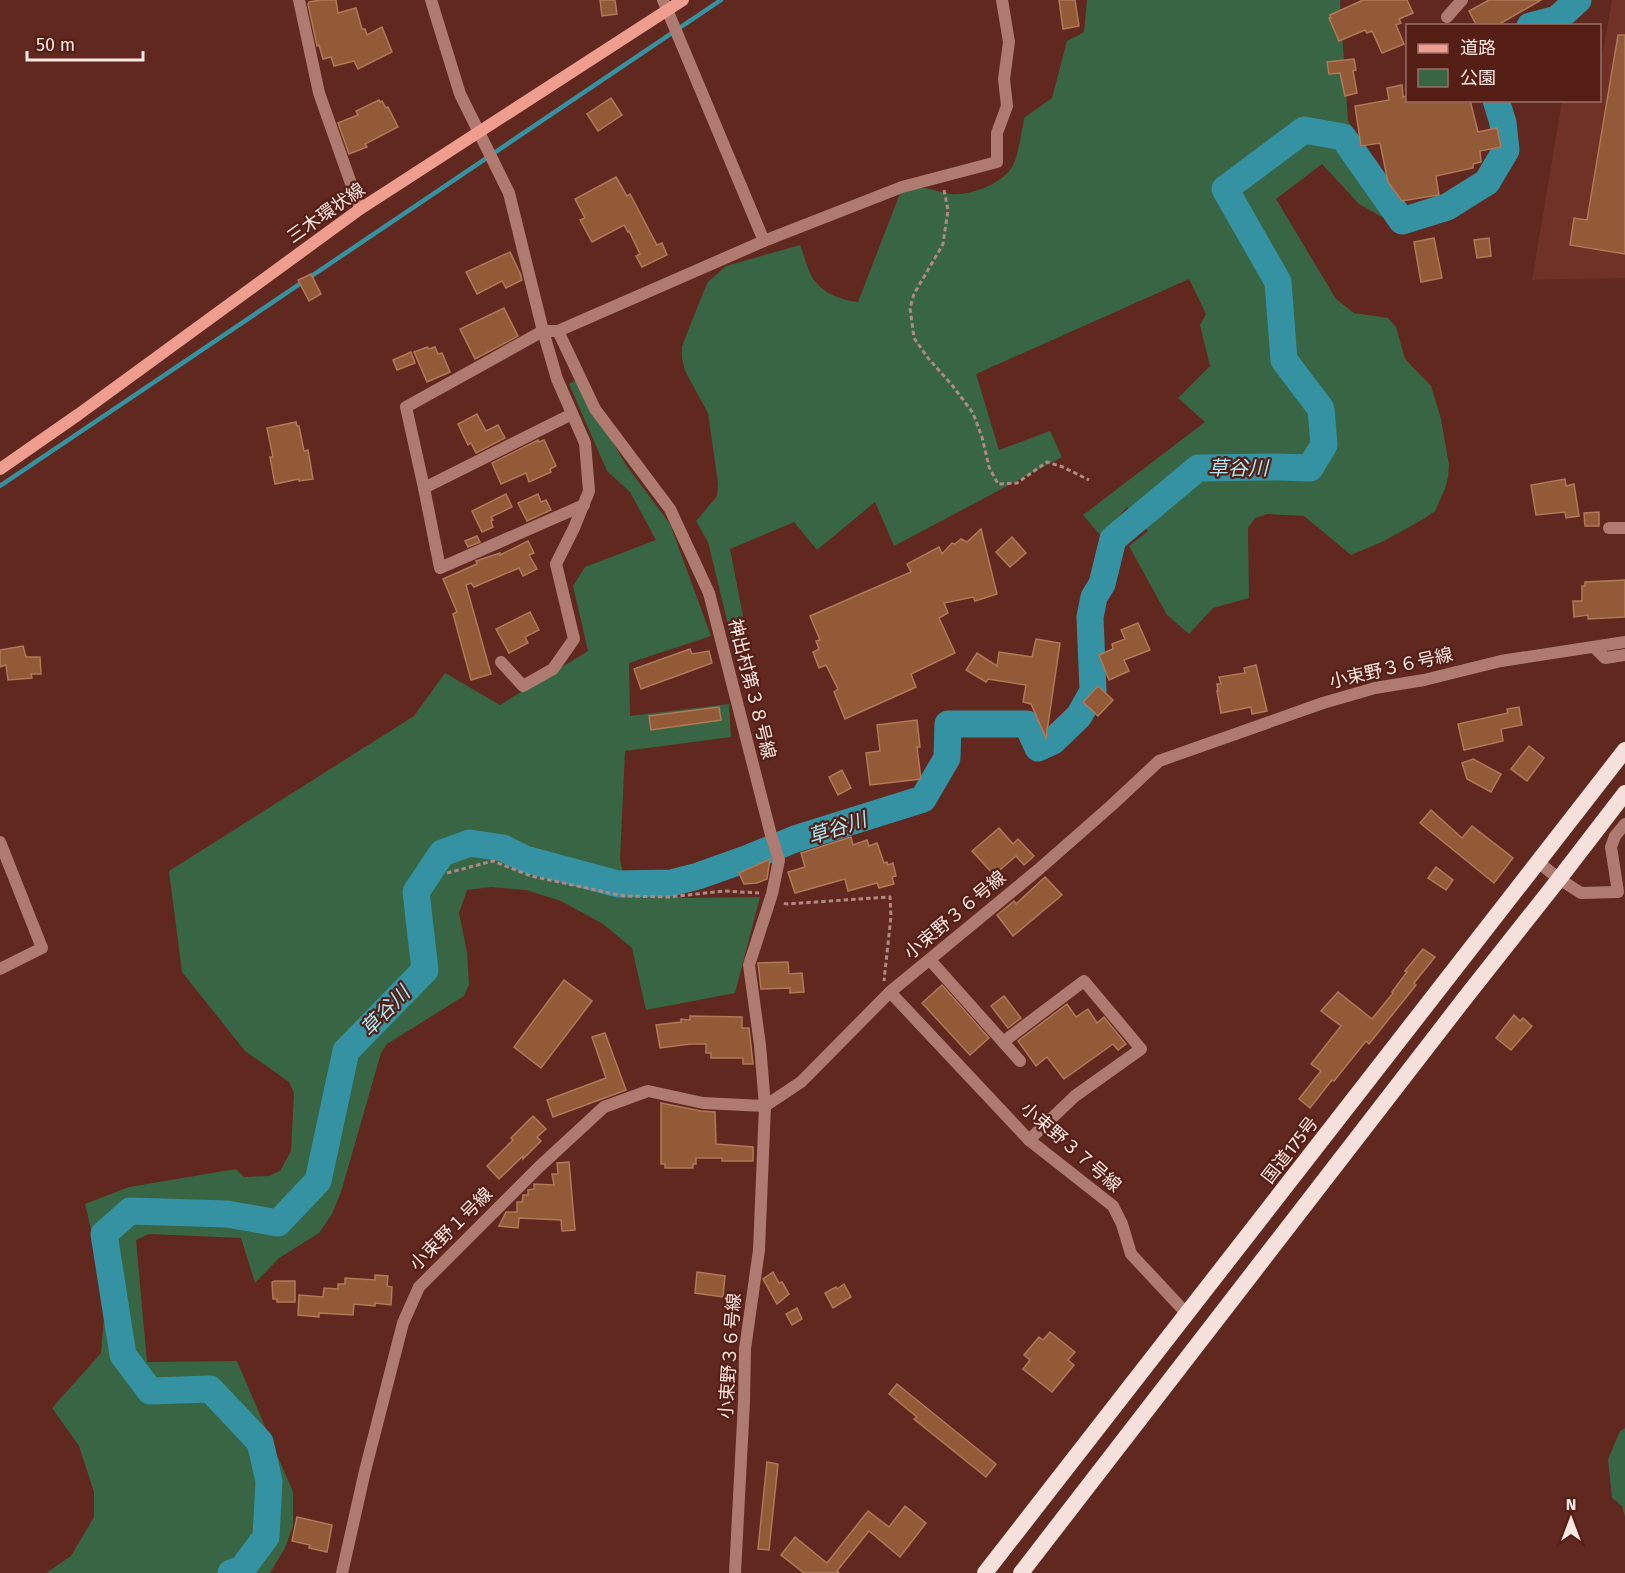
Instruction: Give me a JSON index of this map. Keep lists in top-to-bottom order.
{
  "streets": {
    "highway": ["国道175号"],
    "main road": ["三木環状線"],
    "street": [
      "小束野３６号線",
      "神出村第３８号線",
      "小束野３７号線",
      "小束野１号線"
    ]
  },
  "crossings": [
    ["小束野３６号線", "神出村第３８号線"],
    ["小束野３６号線", "小束野３７号線"],
    ["小束野３６号線", "小束野１号線"],
    ["神出村第３８号線", "小束野１号線"],
    ["小束野３７号線", "国道175号"]
  ],
  "water": ["草谷川"],
  "legend": ["道路", "公園"],
  "scale_bar": "50 m",
  "north": "top"
}
